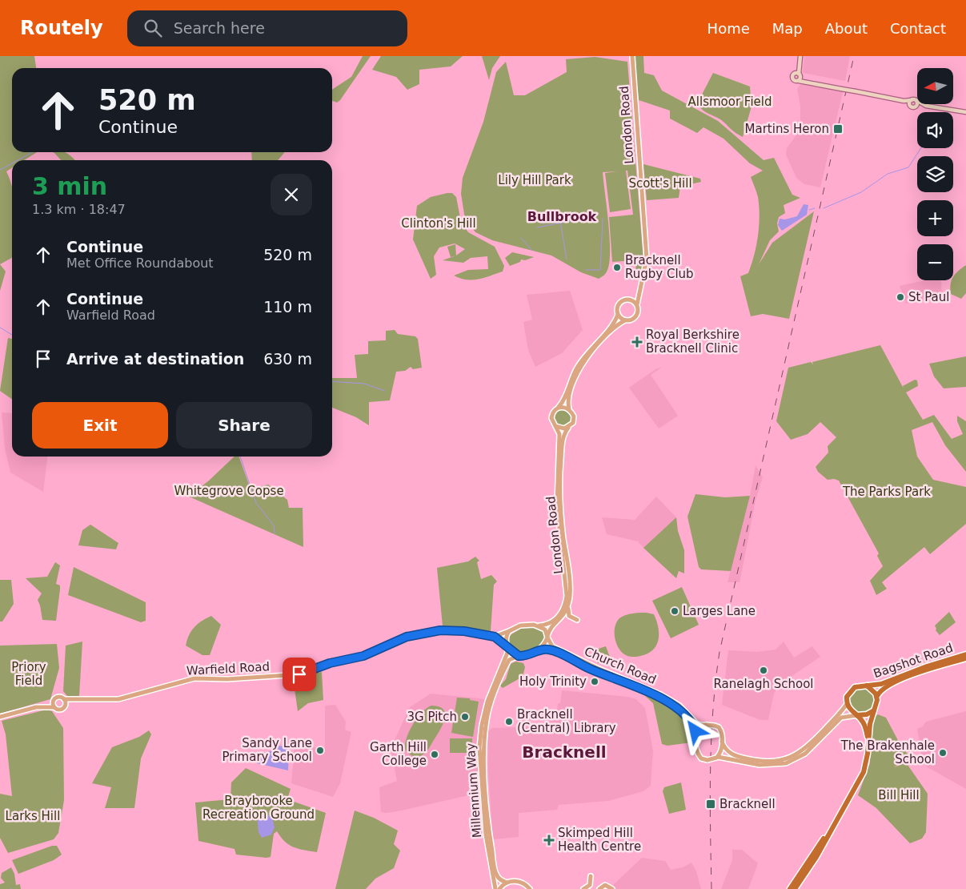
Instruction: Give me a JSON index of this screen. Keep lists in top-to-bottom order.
{
  "streets": {
    "highway": ["Bagshot Road"],
    "main road": [
      "London Road",
      "Church Road",
      "Warfield Road",
      "Millennium Way"
    ]
  },
  "crossings": [
    ["London Road", "Church Road"],
    ["London Road", "Warfield Road"],
    ["London Road", "Millennium Way"],
    ["Church Road", "Warfield Road"],
    ["Church Road", "Millennium Way"],
    ["Warfield Road", "Millennium Way"]
  ],
  "districts": ["Bullbrook", "Bracknell"],
  "parks": [
    "Allsmoor Field",
    "Lily Hill Park",
    "Scott's Hill",
    "Clinton's Hill",
    "Whitegrove Copse",
    "The Parks Park",
    "Priory Field",
    "Bill Hill",
    "Braybrooke Recreation Ground",
    "Larks Hill"
  ],
  "places": {
    "transit": ["Martins Heron", "Bracknell"],
    "other": [
      "Bracknell Rugby Club",
      "St Paul",
      "Larges Lane",
      "Ranelagh School",
      "Holy Trinity",
      "3G Pitch",
      "Bracknell (Central) Library",
      "Sandy Lane Primary School",
      "The Brakenhale School",
      "Garth Hill College"
    ],
    "health": ["Royal Berkshire Bracknell Clinic", "Skimped Hill Health Centre"]
  },
  "north": "left",
  "page": {
    "header": "Routely",
    "search": "Search here",
    "nav": [
      "Home",
      "Map",
      "About",
      "Contact"
    ],
    "map_buttons": ["+", "−"],
    "turn": ["520 m", "Continue"],
    "heading": ["3 min", "1.3 km · 18:47"],
    "list": [
      {
        "name": "Continue",
        "note": "Met Office Roundabout",
        "value": "520 m"
      },
      {
        "name": "Continue",
        "note": "Warfield Road",
        "value": "110 m"
      },
      {
        "name": "Arrive at destination",
        "value": "630 m"
      }
    ],
    "buttons": ["Exit", "Share"]
  }
}
